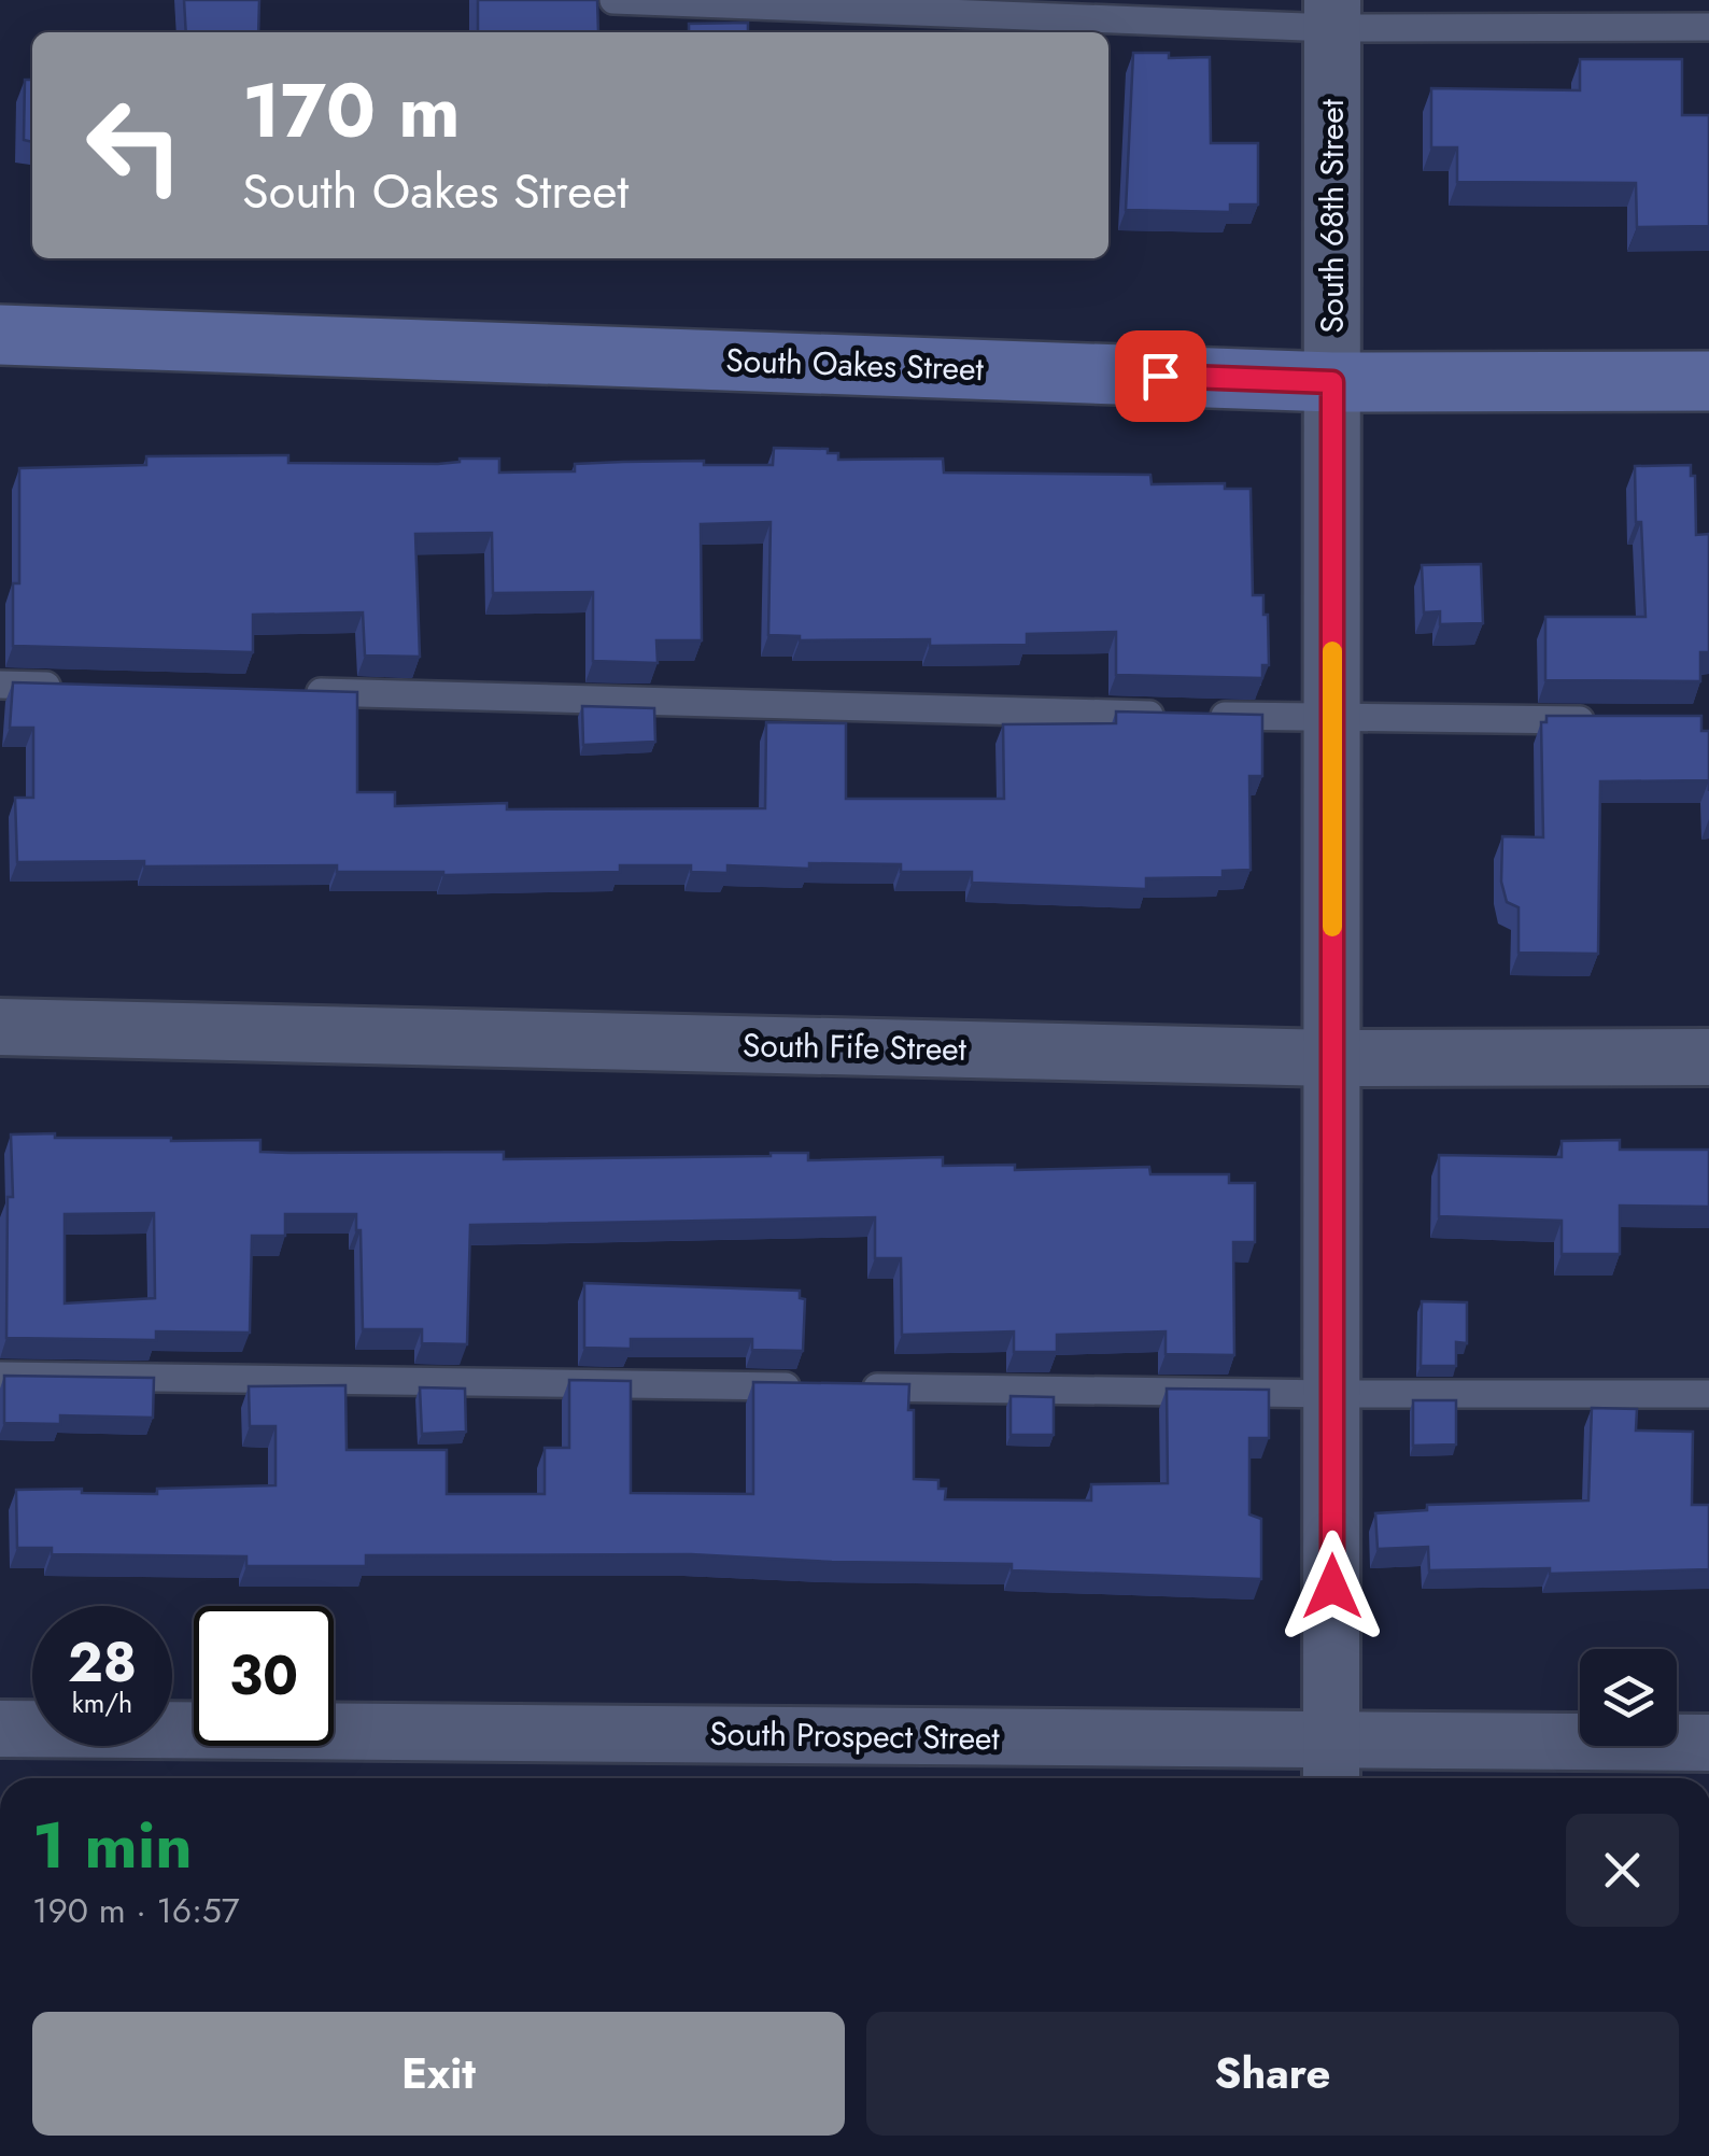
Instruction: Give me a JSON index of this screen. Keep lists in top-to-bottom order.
{
  "streets": {
    "street": [
      "South 68th Street",
      "South Oakes Street",
      "South Fife Street",
      "South Prospect Street"
    ]
  },
  "crossings": [
    ["South 68th Street", "South Oakes Street"],
    ["South 68th Street", "South Fife Street"],
    ["South 68th Street", "South Prospect Street"]
  ],
  "page": {
    "turn": ["170 m", "South Oakes Street"],
    "speed": "28 km/h",
    "limit": "30",
    "heading": ["1 min", "190 m · 16:57"],
    "buttons": ["Exit", "Share"]
  }
}
